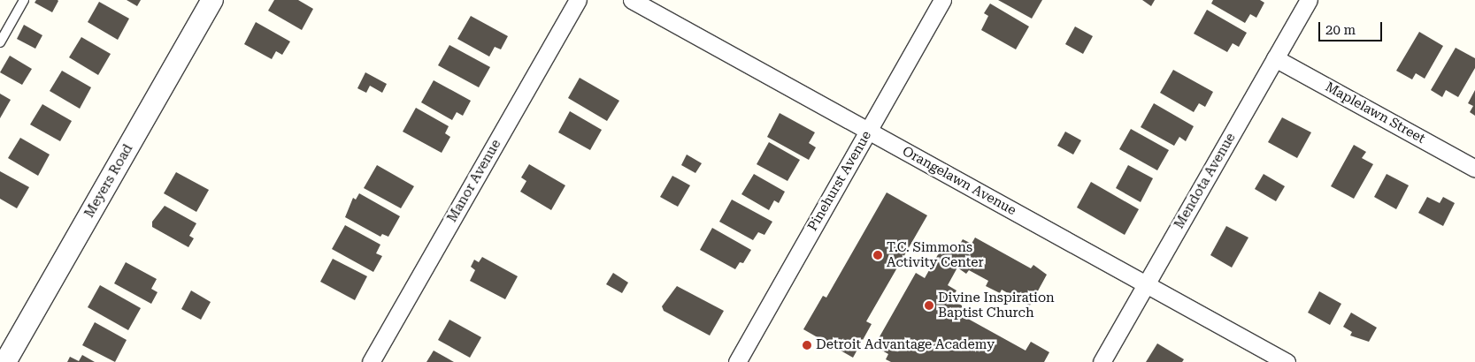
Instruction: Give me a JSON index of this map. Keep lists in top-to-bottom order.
{
  "streets": {
    "street": [
      "Maplelawn Street",
      "Meyers Road",
      "Manor Avenue",
      "Pinehurst Avenue",
      "Orangelawn Avenue",
      "Mendota Avenue"
    ]
  },
  "crossings": [
    ["Maplelawn Street", "Mendota Avenue"],
    ["Pinehurst Avenue", "Orangelawn Avenue"],
    ["Orangelawn Avenue", "Mendota Avenue"]
  ],
  "places": ["T.C. Simmons Activity Center", "Divine Inspiration Baptist Church", "Detroit Advantage Academy"],
  "scale_bar": "20 m"
}
